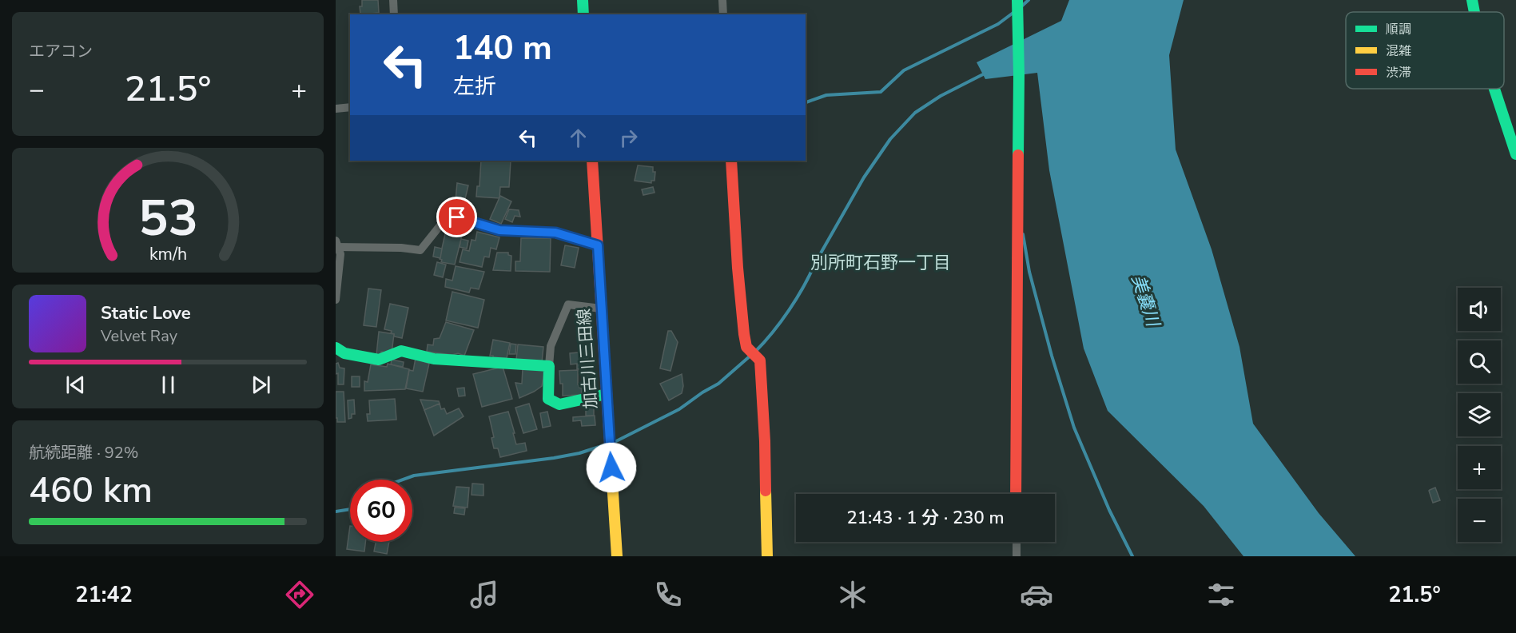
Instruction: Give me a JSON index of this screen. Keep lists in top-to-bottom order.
{
  "streets": {
    "street": ["加古川三田線"]
  },
  "districts": ["別所町石野一丁目"],
  "water": ["美嚢川"],
  "legend": ["順調", "混雑", "渋滞"],
  "page": {
    "tile": [
      "エアコン",
      ["航続距離 · 92%", "460 km"]
    ],
    "turn": ["140 m", "左折"],
    "heat": ["−", "21.5°", "+"],
    "map_buttons": ["+", "−"],
    "song": ["Static Love", "Velvet Ray"],
    "limit": "60",
    "trip": "21:43 · 1 分 · 230 m",
    "tabs": ["21:42", "21.5°"],
    "gauge": ["53", "km/h"]
  }
}
